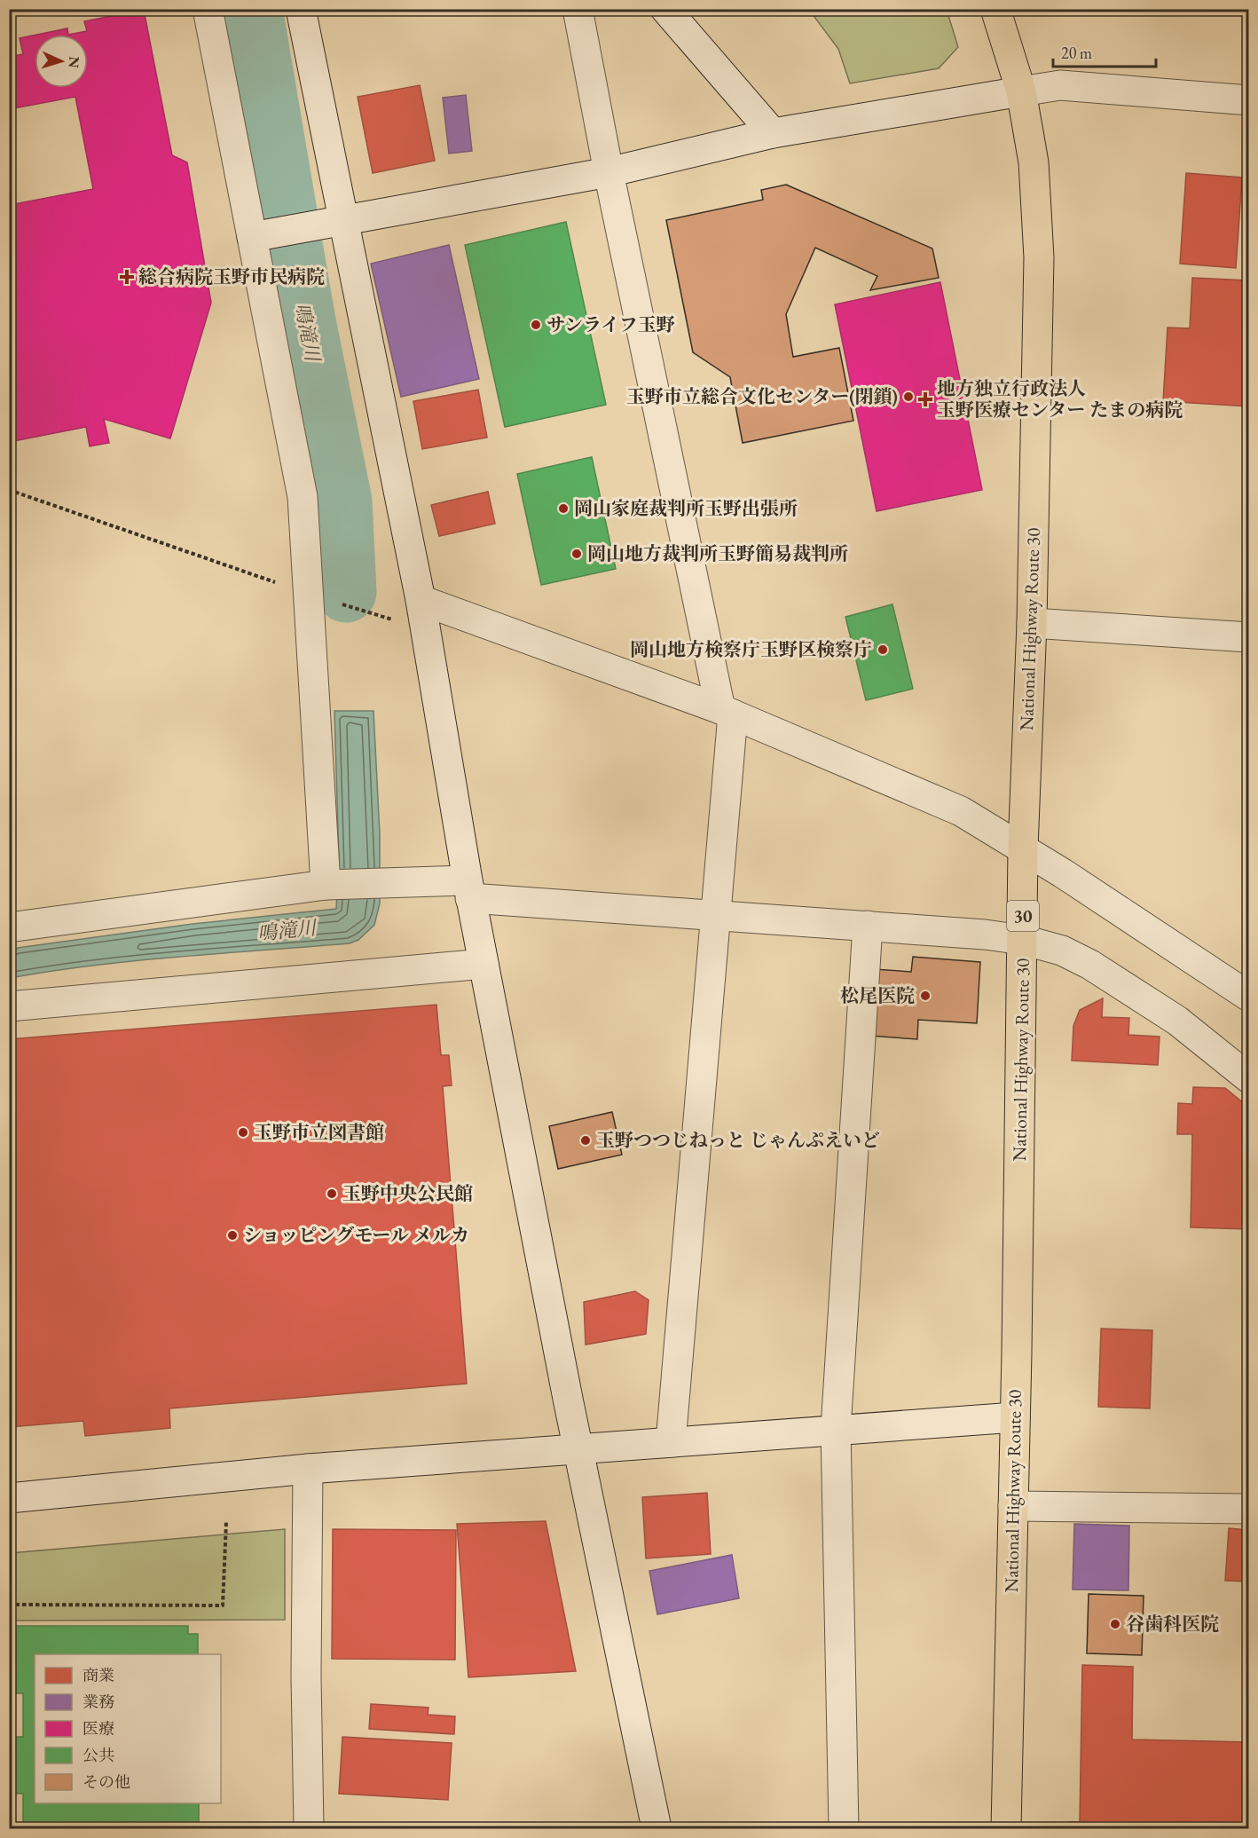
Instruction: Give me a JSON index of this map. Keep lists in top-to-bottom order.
{
  "streets": {
    "highway": ["National Highway Route 30", "30"]
  },
  "water": ["鳴滝川"],
  "places": {
    "health": ["総合病院玉野市民病院", "地方独立行政法人 玉野医療センター たまの病院"],
    "other": [
      "サンライフ玉野",
      "玉野市立総合文化センター(閉鎖)",
      "岡山家庭裁判所玉野出張所",
      "岡山地方裁判所玉野簡易裁判所",
      "岡山地方検察庁玉野区検察庁",
      "松尾医院",
      "玉野市立図書館",
      "玉野つつじねっと じゃんぷえいど",
      "玉野中央公民館",
      "ショッピングモール メルカ",
      "谷歯科医院"
    ]
  },
  "legend": [
    "商業",
    "業務",
    "医療",
    "公共",
    "その他"
  ],
  "scale_bar": "20 m",
  "north": "right"
}
